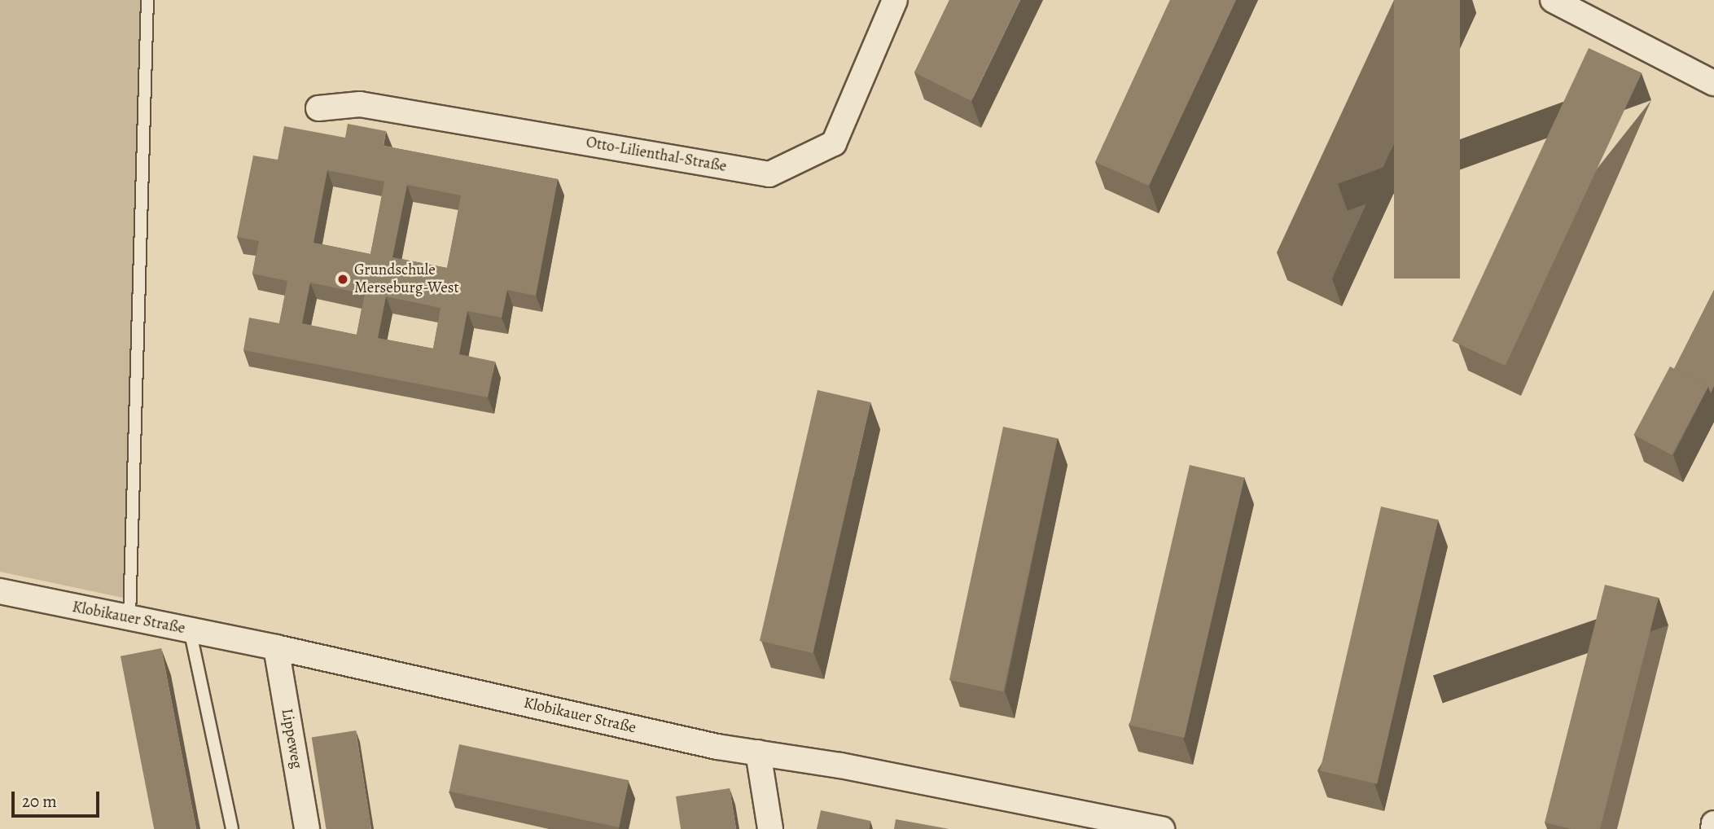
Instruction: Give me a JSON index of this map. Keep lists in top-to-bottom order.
{
  "streets": {
    "street": ["Otto-Lilienthal-Straße", "Klobikauer Straße", "Lippeweg"]
  },
  "crossings": [
    ["Klobikauer Straße", "Lippeweg"]
  ],
  "places": ["Grundschule Merseburg-West"],
  "scale_bar": "20 m"
}
